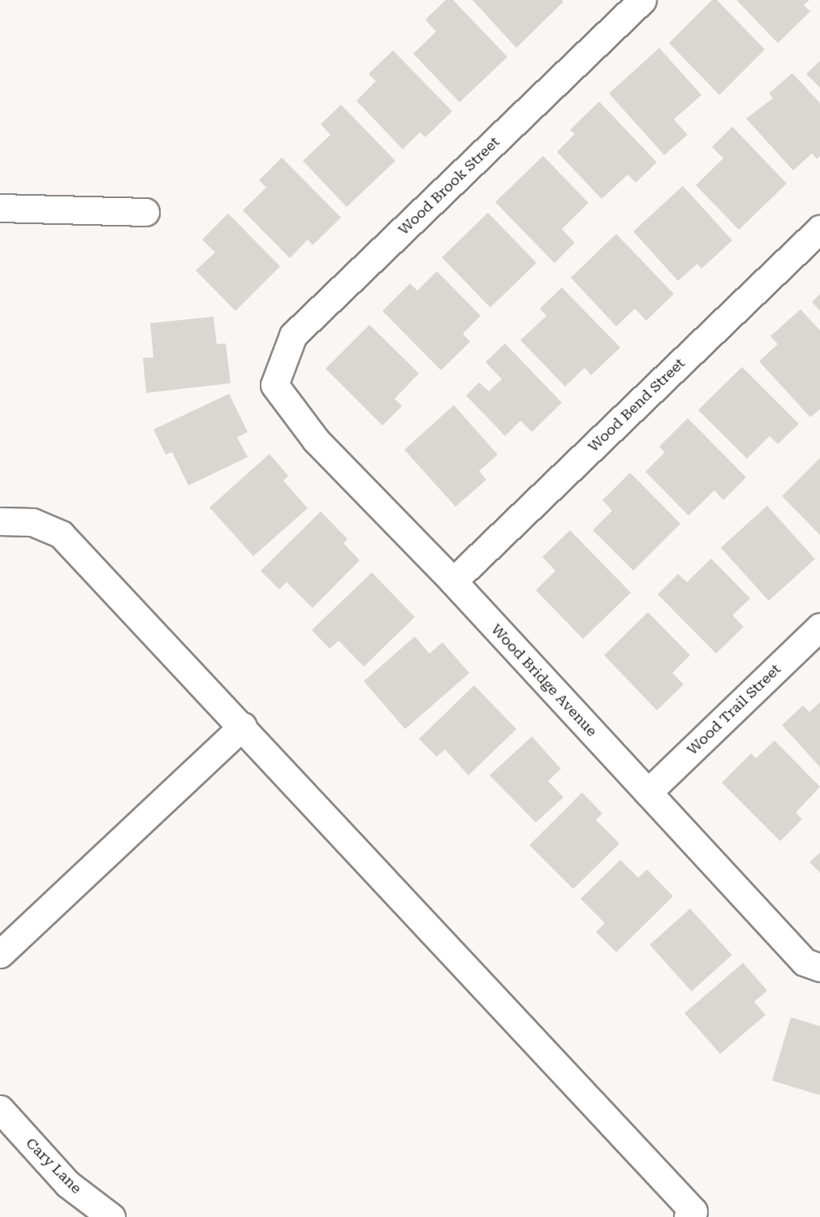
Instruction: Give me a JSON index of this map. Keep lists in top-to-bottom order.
{
  "streets": {
    "street": [
      "Wood Brook Street",
      "Wood Bend Street",
      "Wood Bridge Avenue",
      "Wood Trail Street",
      "Cary Lane"
    ]
  },
  "crossings": [
    ["Wood Brook Street", "Wood Bridge Avenue"],
    ["Wood Bend Street", "Wood Bridge Avenue"],
    ["Wood Bridge Avenue", "Wood Trail Street"]
  ]
}
